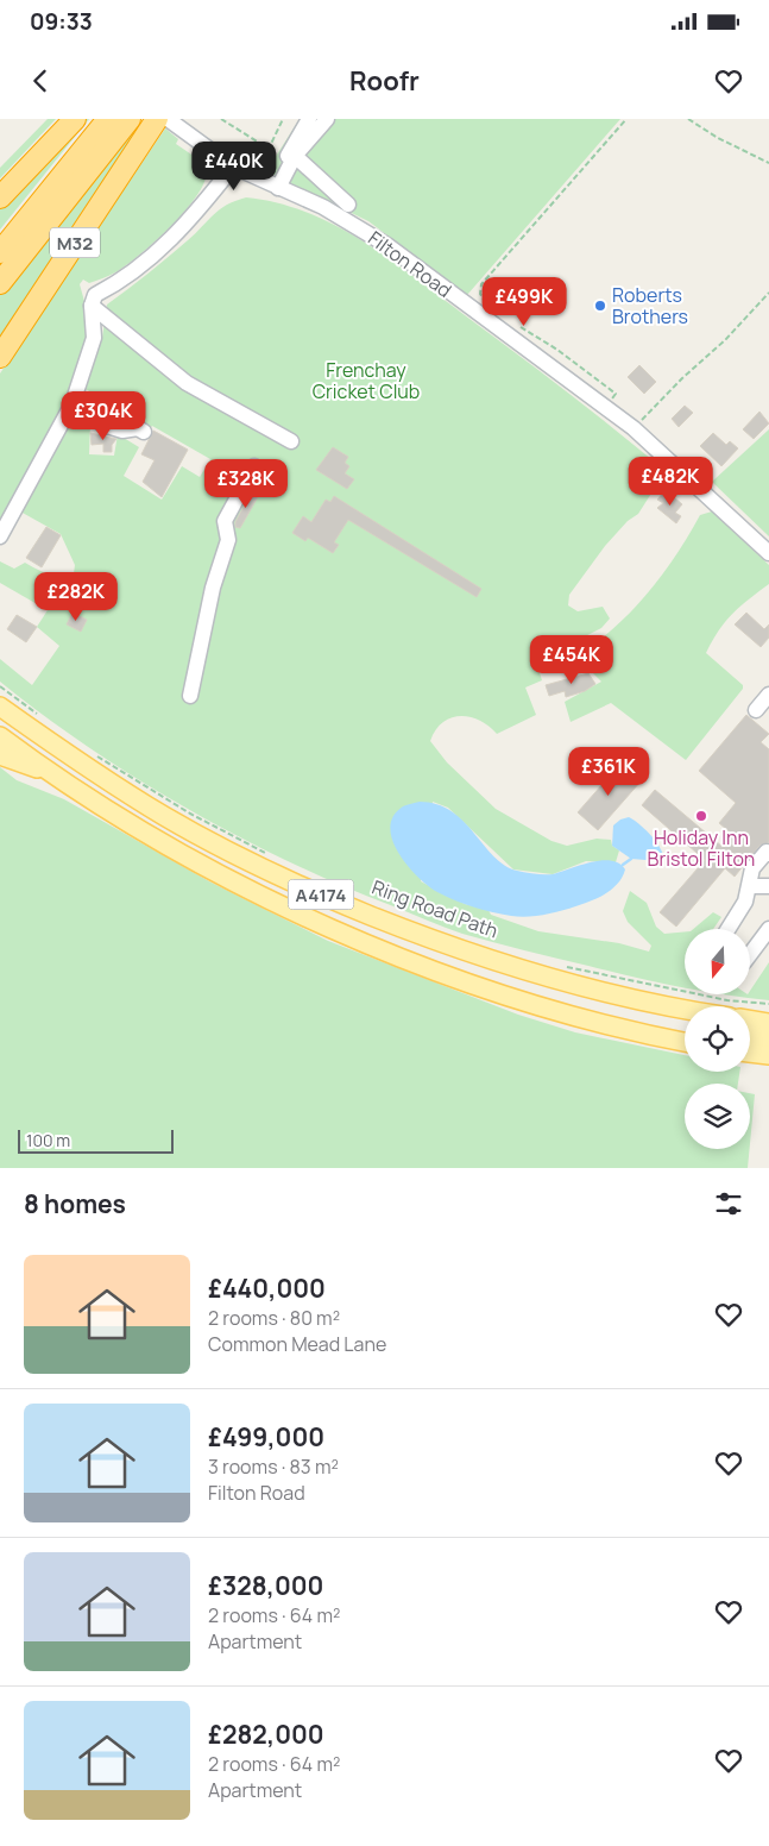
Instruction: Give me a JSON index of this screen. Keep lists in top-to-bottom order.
{
  "streets": {
    "highway": ["M32"],
    "main road": ["A4174"],
    "street": ["Filton Road"]
  },
  "parks": ["Frenchay Cricket Club"],
  "places": ["Roberts Brothers", "Holiday Inn Bristol Filton"],
  "scale_bar": "100 m",
  "north": "bottom",
  "page": {
    "status": "09:33",
    "header": "Roofr",
    "price": [
      "£440K",
      "£499K",
      "£304K",
      "£482K",
      "£328K",
      "£282K",
      "£454K",
      "£361K"
    ],
    "scale": "100 m",
    "heading": "8 homes",
    "list": [
      {
        "name": "£440,000",
        "note": "2 rooms · 80 m² · Common Mead Lane"
      },
      {
        "name": "£499,000",
        "note": "3 rooms · 83 m² · Filton Road"
      },
      {
        "name": "£328,000",
        "note": "2 rooms · 64 m² · Apartment"
      },
      {
        "name": "£282,000",
        "note": "2 rooms · 64 m² · Apartment"
      }
    ]
  }
}
